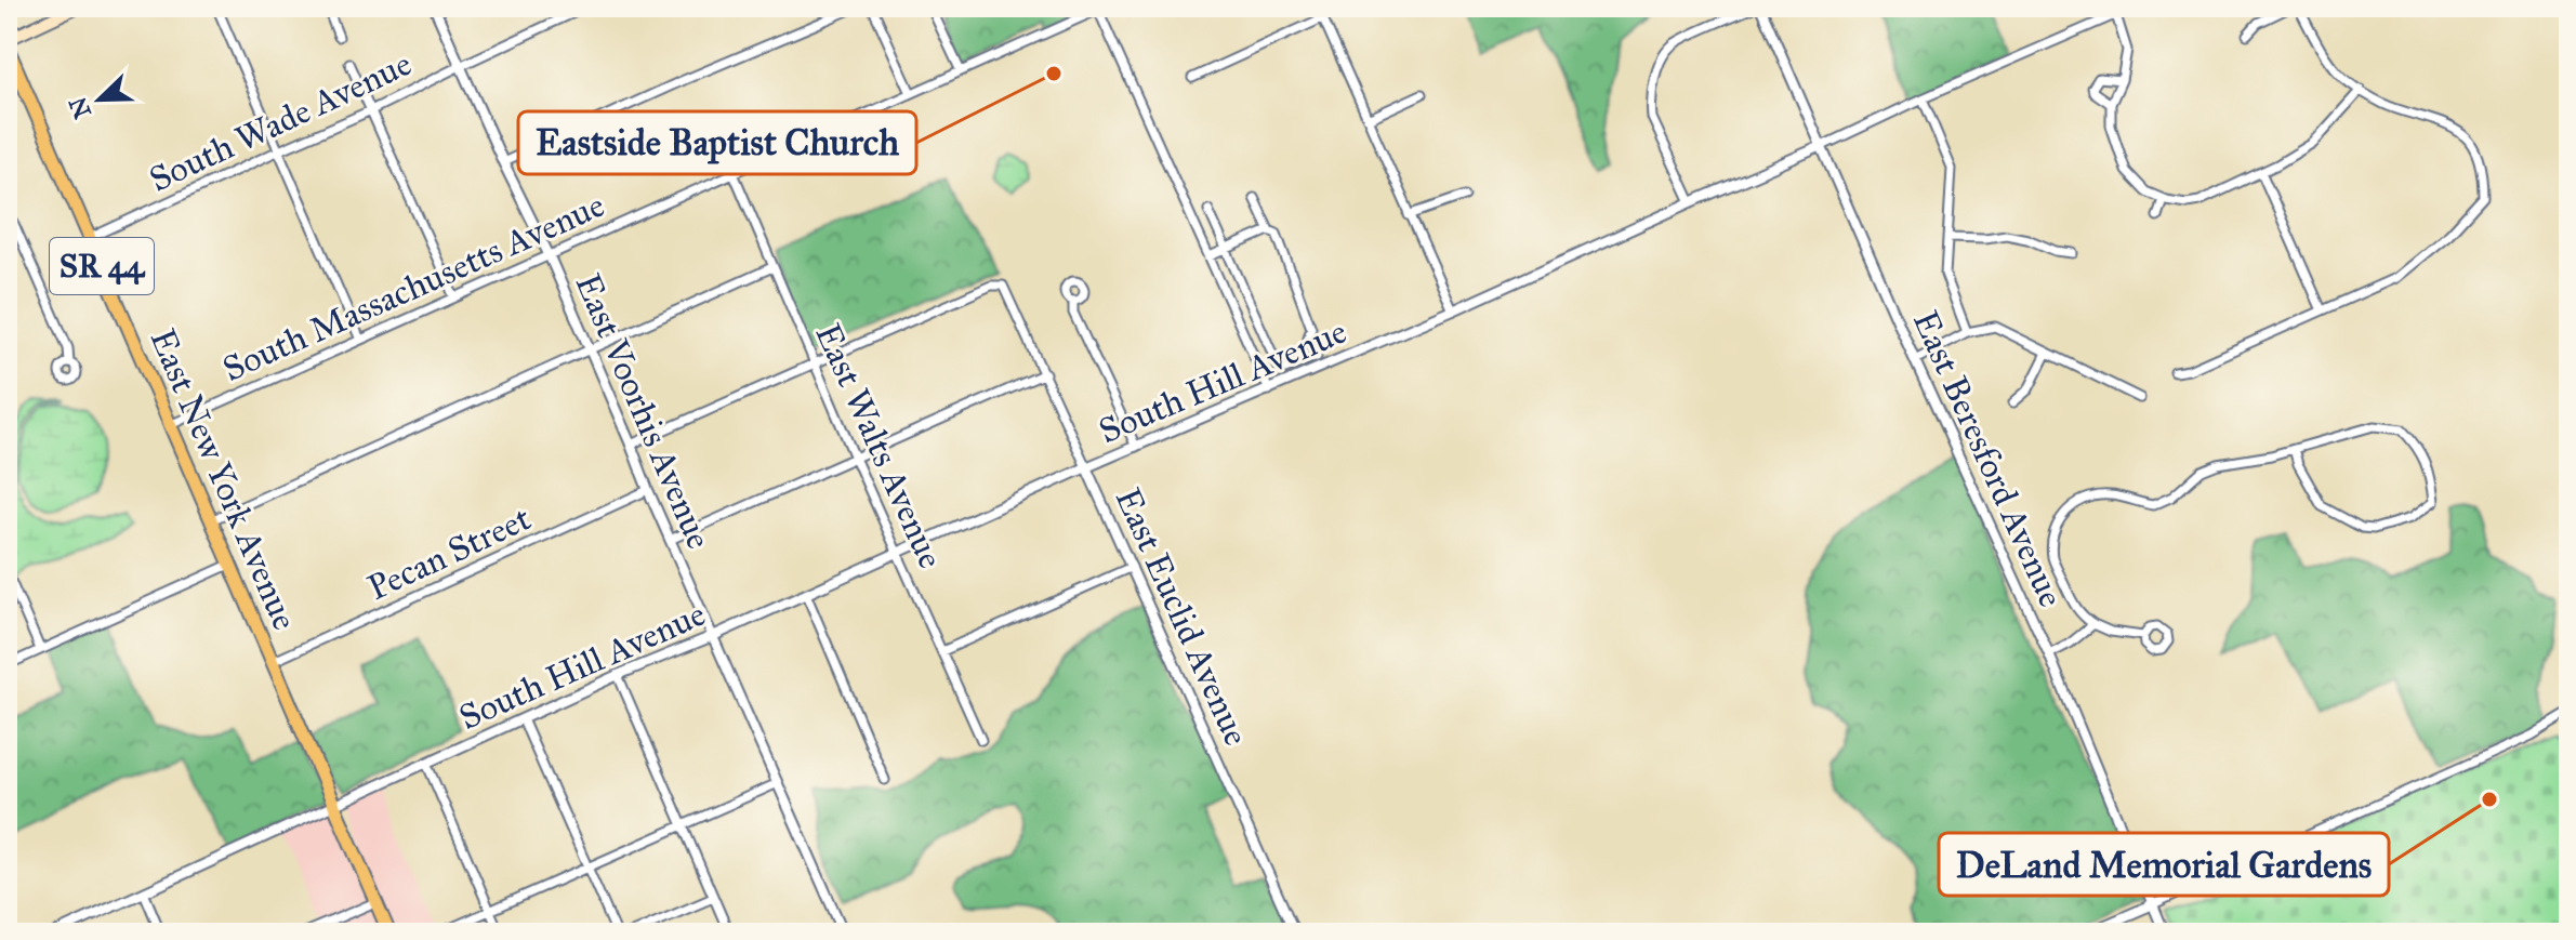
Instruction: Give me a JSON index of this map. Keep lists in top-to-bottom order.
{
  "streets": {
    "main road": ["SR 44", "East New York Avenue"],
    "street": [
      "South Wade Avenue",
      "South Massachusetts Avenue",
      "South Hill Avenue",
      "East Voorhis Avenue",
      "East Walts Avenue",
      "East Beresford Avenue",
      "Pecan Street",
      "East Euclid Avenue"
    ]
  },
  "crossings": [
    ["South Wade Avenue", "East Voorhis Avenue"],
    ["South Wade Avenue", "East New York Avenue"],
    ["South Massachusetts Avenue", "East Voorhis Avenue"],
    ["South Massachusetts Avenue", "East Walts Avenue"],
    ["South Massachusetts Avenue", "East New York Avenue"],
    ["South Hill Avenue", "East Voorhis Avenue"],
    ["South Hill Avenue", "East Walts Avenue"],
    ["South Hill Avenue", "East Beresford Avenue"],
    ["South Hill Avenue", "East New York Avenue"],
    ["South Hill Avenue", "East Euclid Avenue"],
    ["East Voorhis Avenue", "Pecan Street"],
    ["East Walts Avenue", "East Euclid Avenue"],
    ["East New York Avenue", "Pecan Street"]
  ],
  "places": ["Eastside Baptist Church", "DeLand Memorial Gardens"],
  "north": "bottom left"
}
